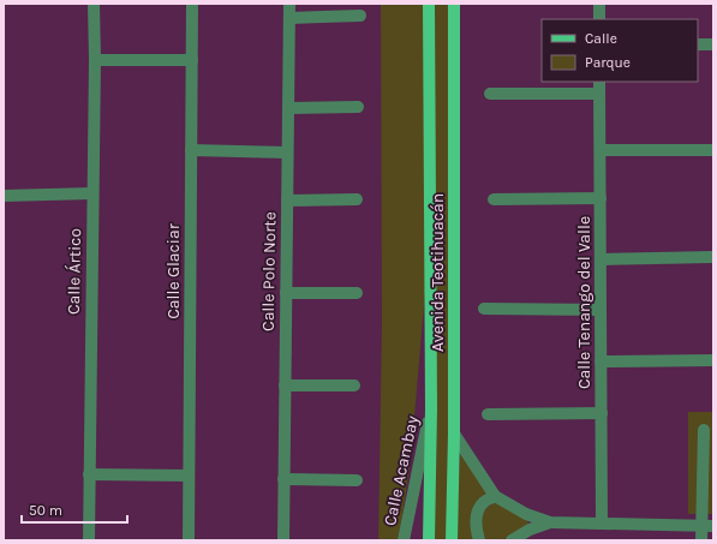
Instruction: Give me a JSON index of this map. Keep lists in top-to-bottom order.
{
  "streets": {
    "main road": ["Avenida Teotihuacán"],
    "street": [
      "Calle Ártico",
      "Calle Glaciar",
      "Calle Polo Norte",
      "Calle Tenango del Valle",
      "Calle Acambay"
    ]
  },
  "crossings": [
    ["Avenida Teotihuacán", "Calle Acambay"]
  ],
  "legend": ["Calle", "Parque"],
  "scale_bar": "50 m"
}
